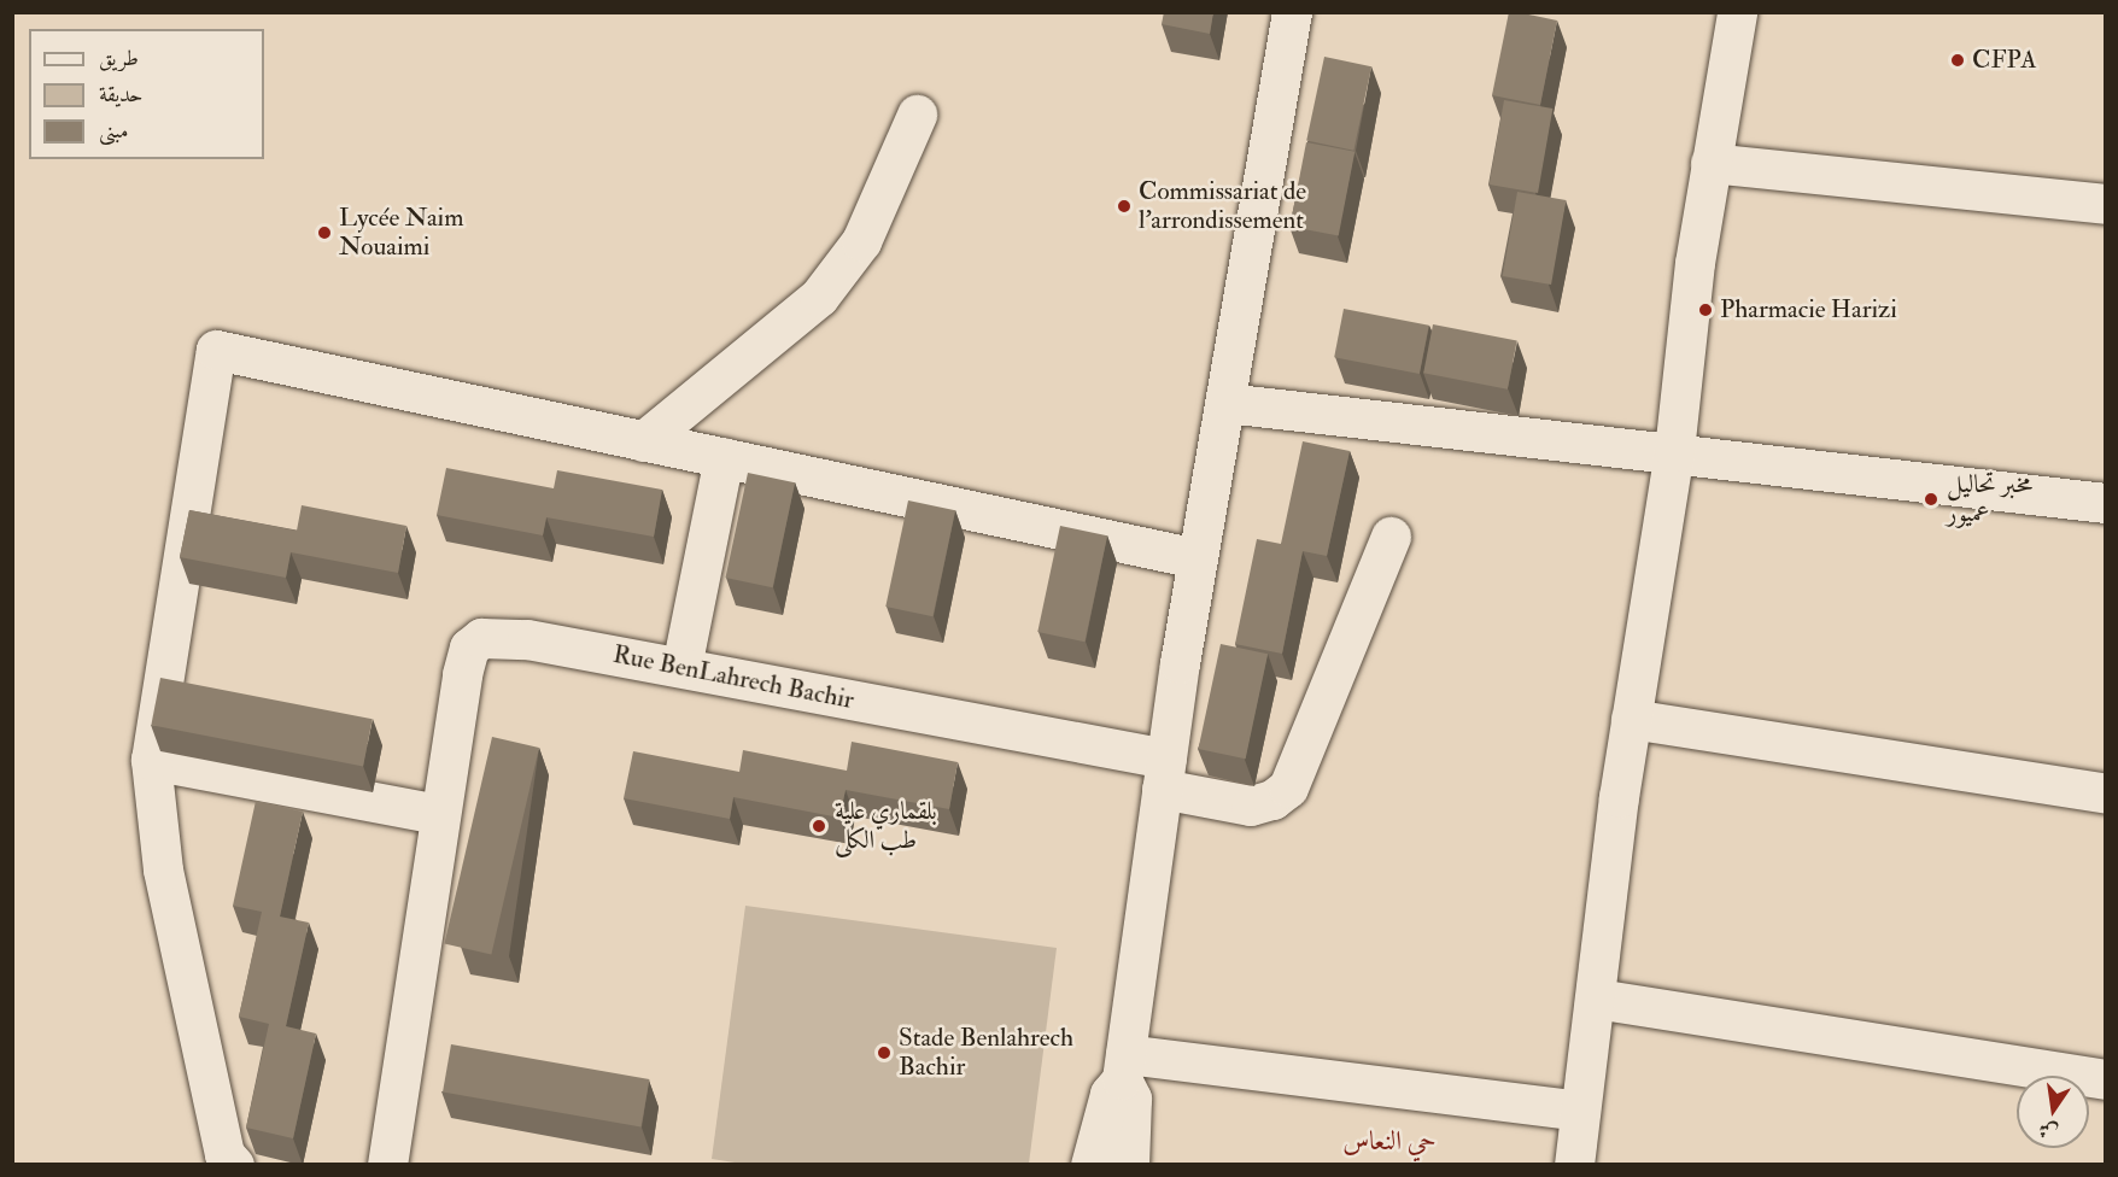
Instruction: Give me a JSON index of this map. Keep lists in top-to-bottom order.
{
  "streets": {
    "street": ["Rue BenLahrech Bachir"]
  },
  "districts": ["حي النعاس"],
  "places": [
    "CFPA",
    "Commissariat de l'arrondissement",
    "Lycée Naim Nouaimi",
    "Pharmacie Harizi",
    "مخبر تحاليل عميور",
    "بلقماري علية طب الكلى",
    "Stade Benlahrech Bachir"
  ],
  "legend": ["طريق", "حديقة", "مبنى"],
  "north": "bottom"
}
